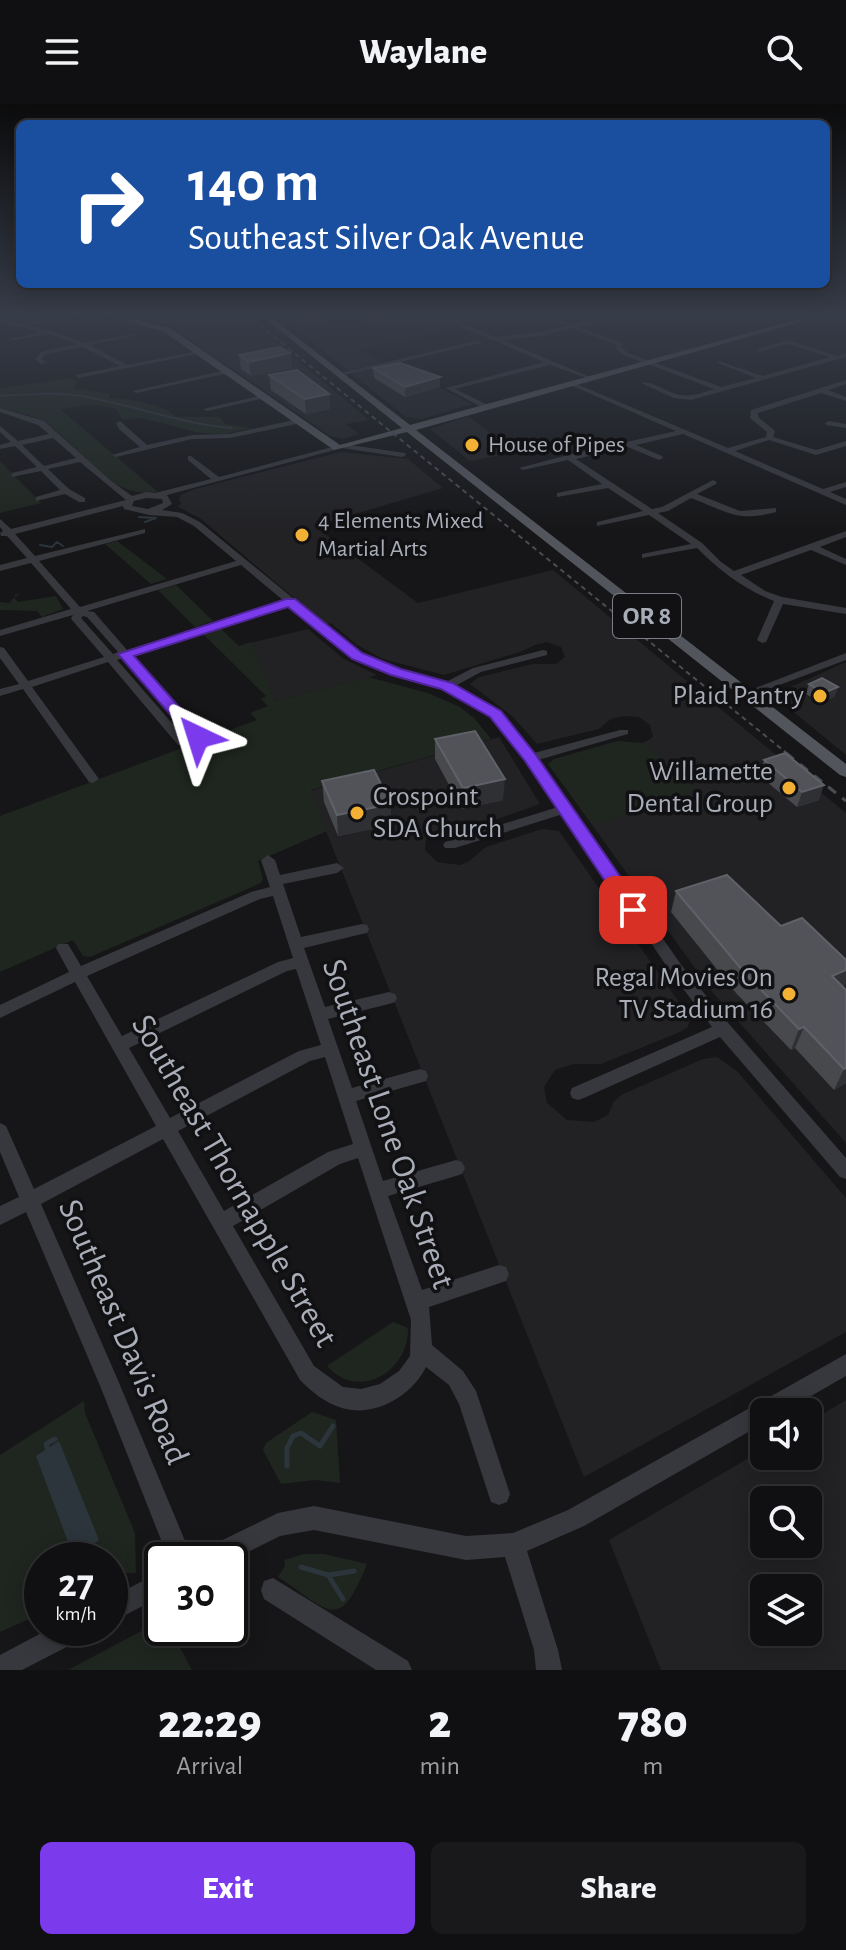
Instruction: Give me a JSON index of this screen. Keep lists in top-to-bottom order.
{
  "streets": {
    "main road": ["OR 8"],
    "street": ["Southeast Lone Oak Street", "Southeast Thornapple Street", "Southeast Davis Road"]
  },
  "crossings": [
    ["Southeast Lone Oak Street", "Southeast Thornapple Street"]
  ],
  "places": [
    "House of Pipes",
    "4 Elements Mixed Martial Arts",
    "Plaid Pantry",
    "Willamette Dental Group",
    "Crospoint SDA Church",
    "Regal Movies On TV Stadium 16"
  ],
  "page": {
    "header": "Waylane",
    "turn": ["140 m", "Southeast Silver Oak Avenue"],
    "speed": "27 km/h",
    "limit": "30",
    "eta": [
      "22:29",
      "Arrival",
      "2",
      "min",
      "780",
      "m"
    ],
    "buttons": ["Exit", "Share"]
  }
}
